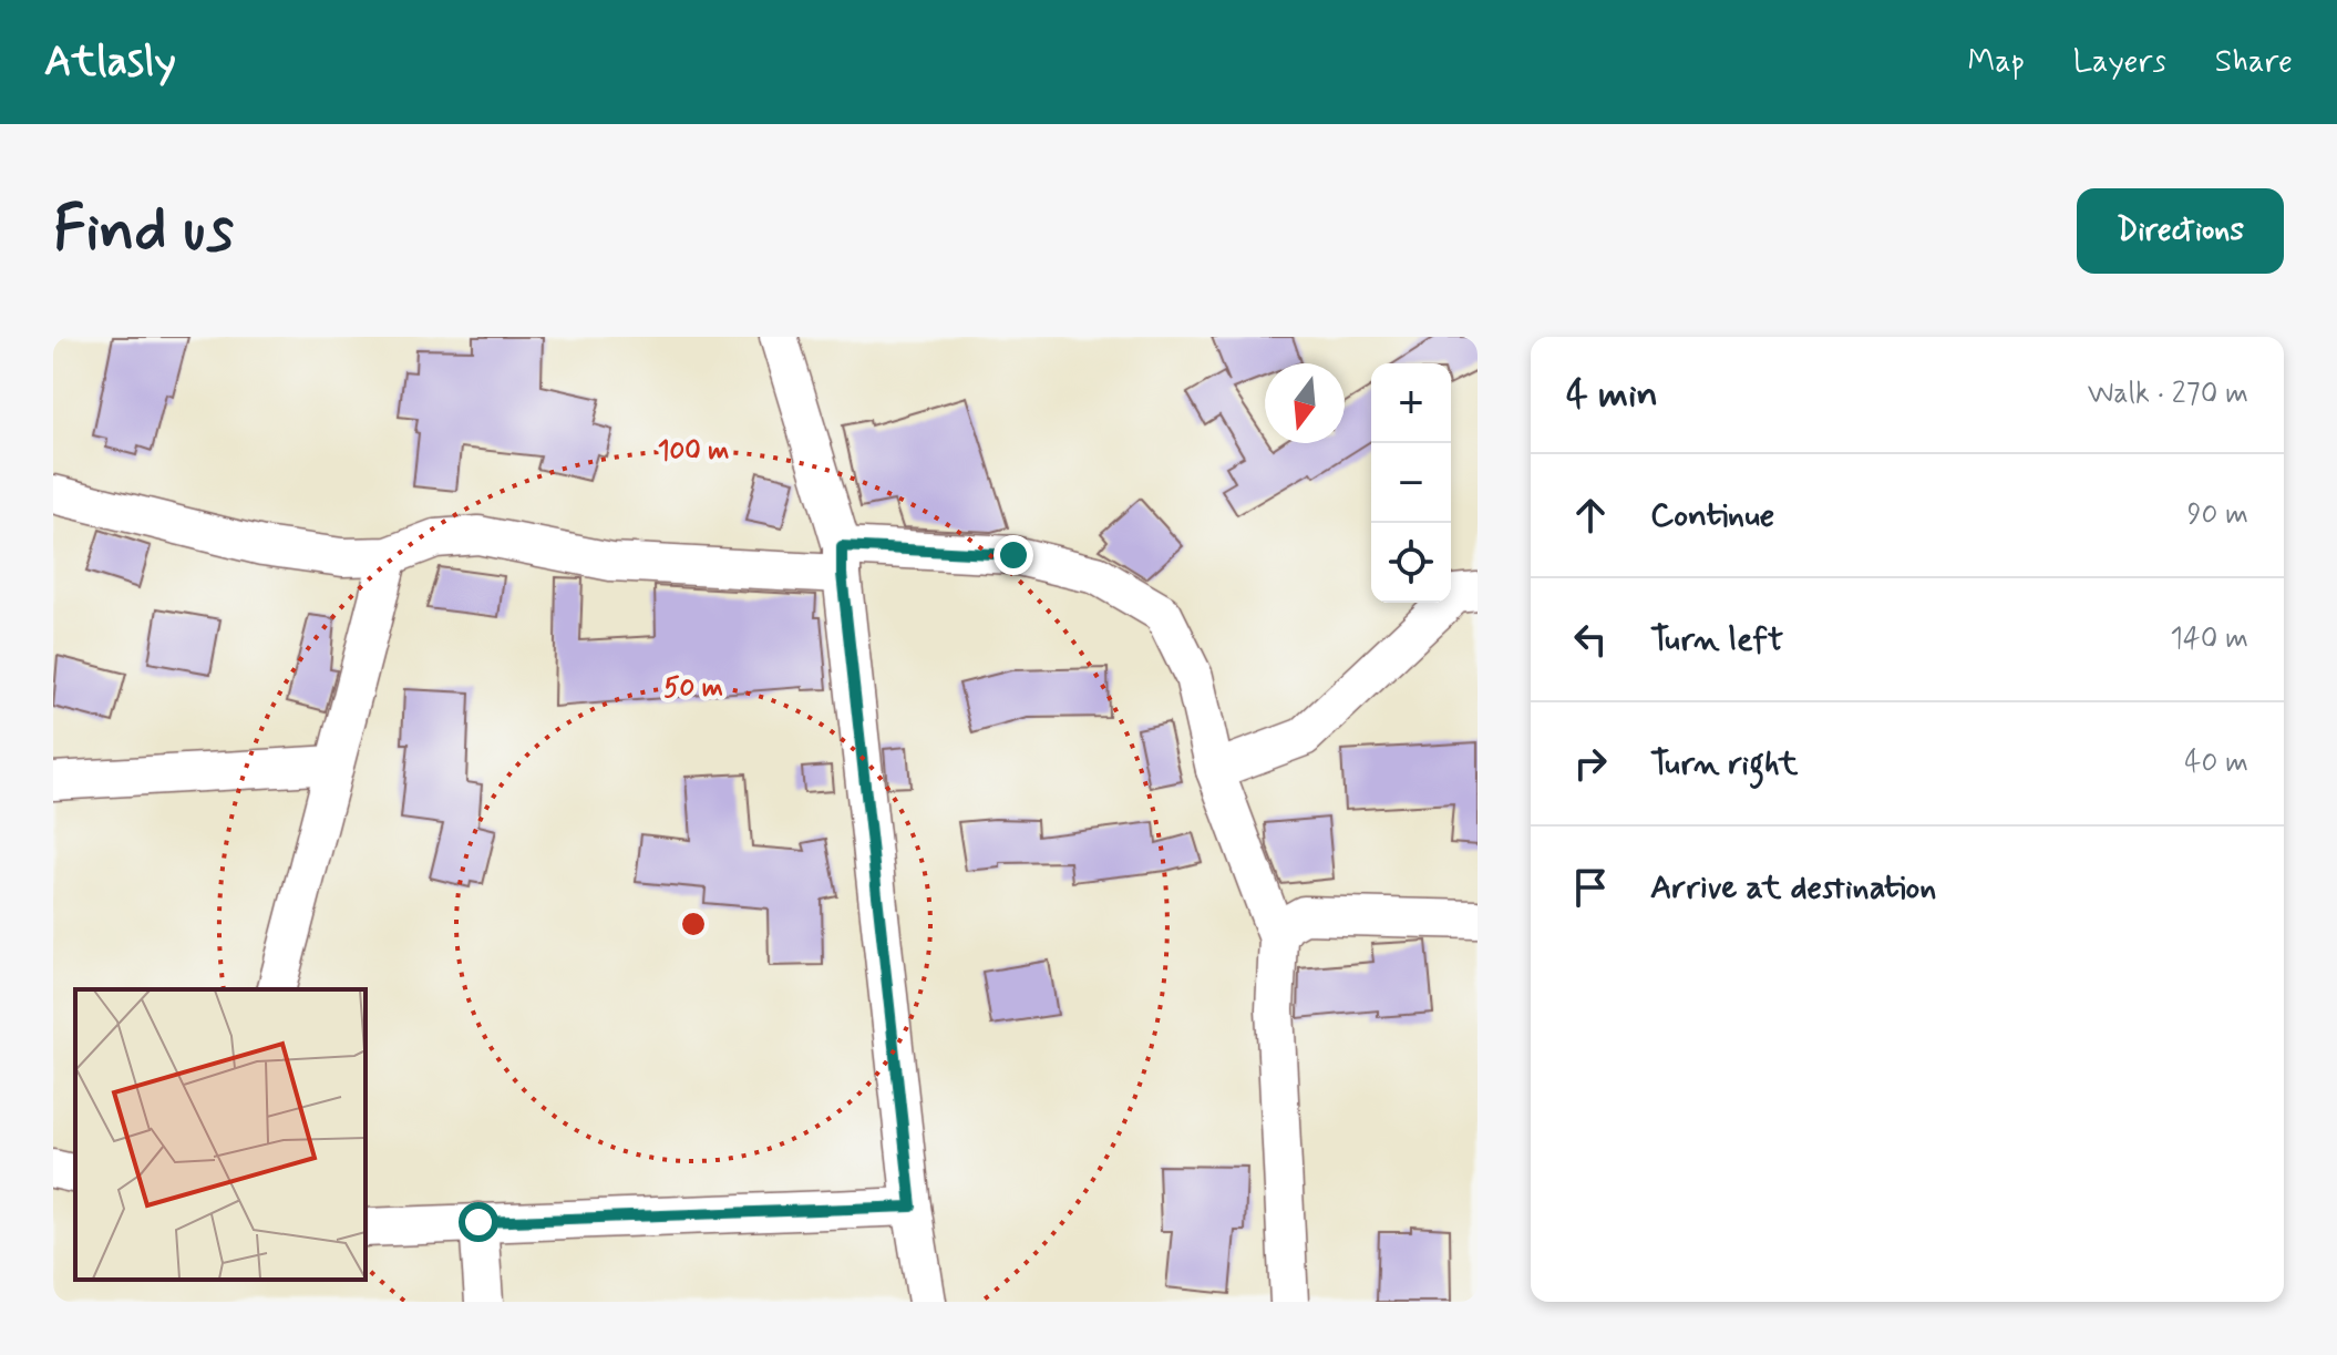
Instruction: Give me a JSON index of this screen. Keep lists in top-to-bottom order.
{
  "north": "bottom",
  "page": {
    "header": "Atlasly",
    "nav": ["Map", "Layers", "Share"],
    "buttons": "Directions",
    "title": "Find us",
    "heading": ["4 min", "Walk · 270 m"],
    "map_buttons": ["+", "−"],
    "list": [
      ["Continue", "90 m"],
      ["Turn left", "140 m"],
      ["Turn right", "40 m"],
      "Arrive at destination"
    ]
  },
  "rings": ["100 m", "50 m"]
}
